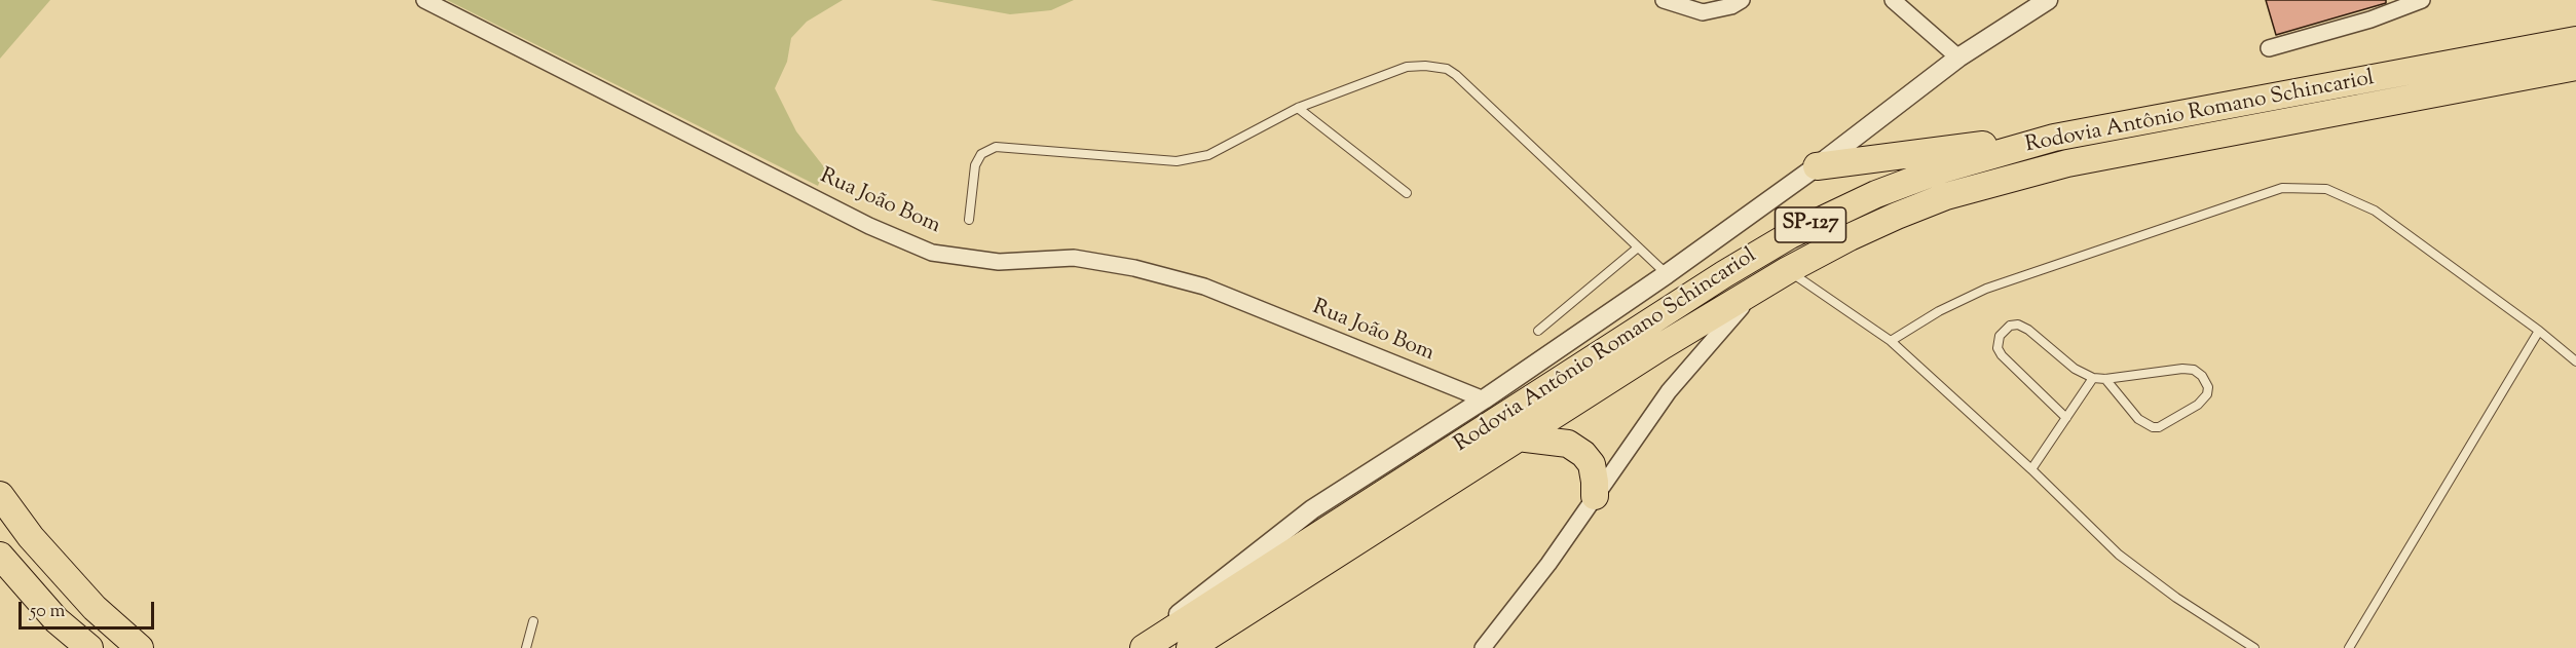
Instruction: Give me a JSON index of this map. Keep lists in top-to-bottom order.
{
  "streets": {
    "highway": ["Rodovia Antônio Romano Schincariol", "SP-127"],
    "street": ["Rua João Bom"]
  },
  "scale_bar": "50 m"
}
